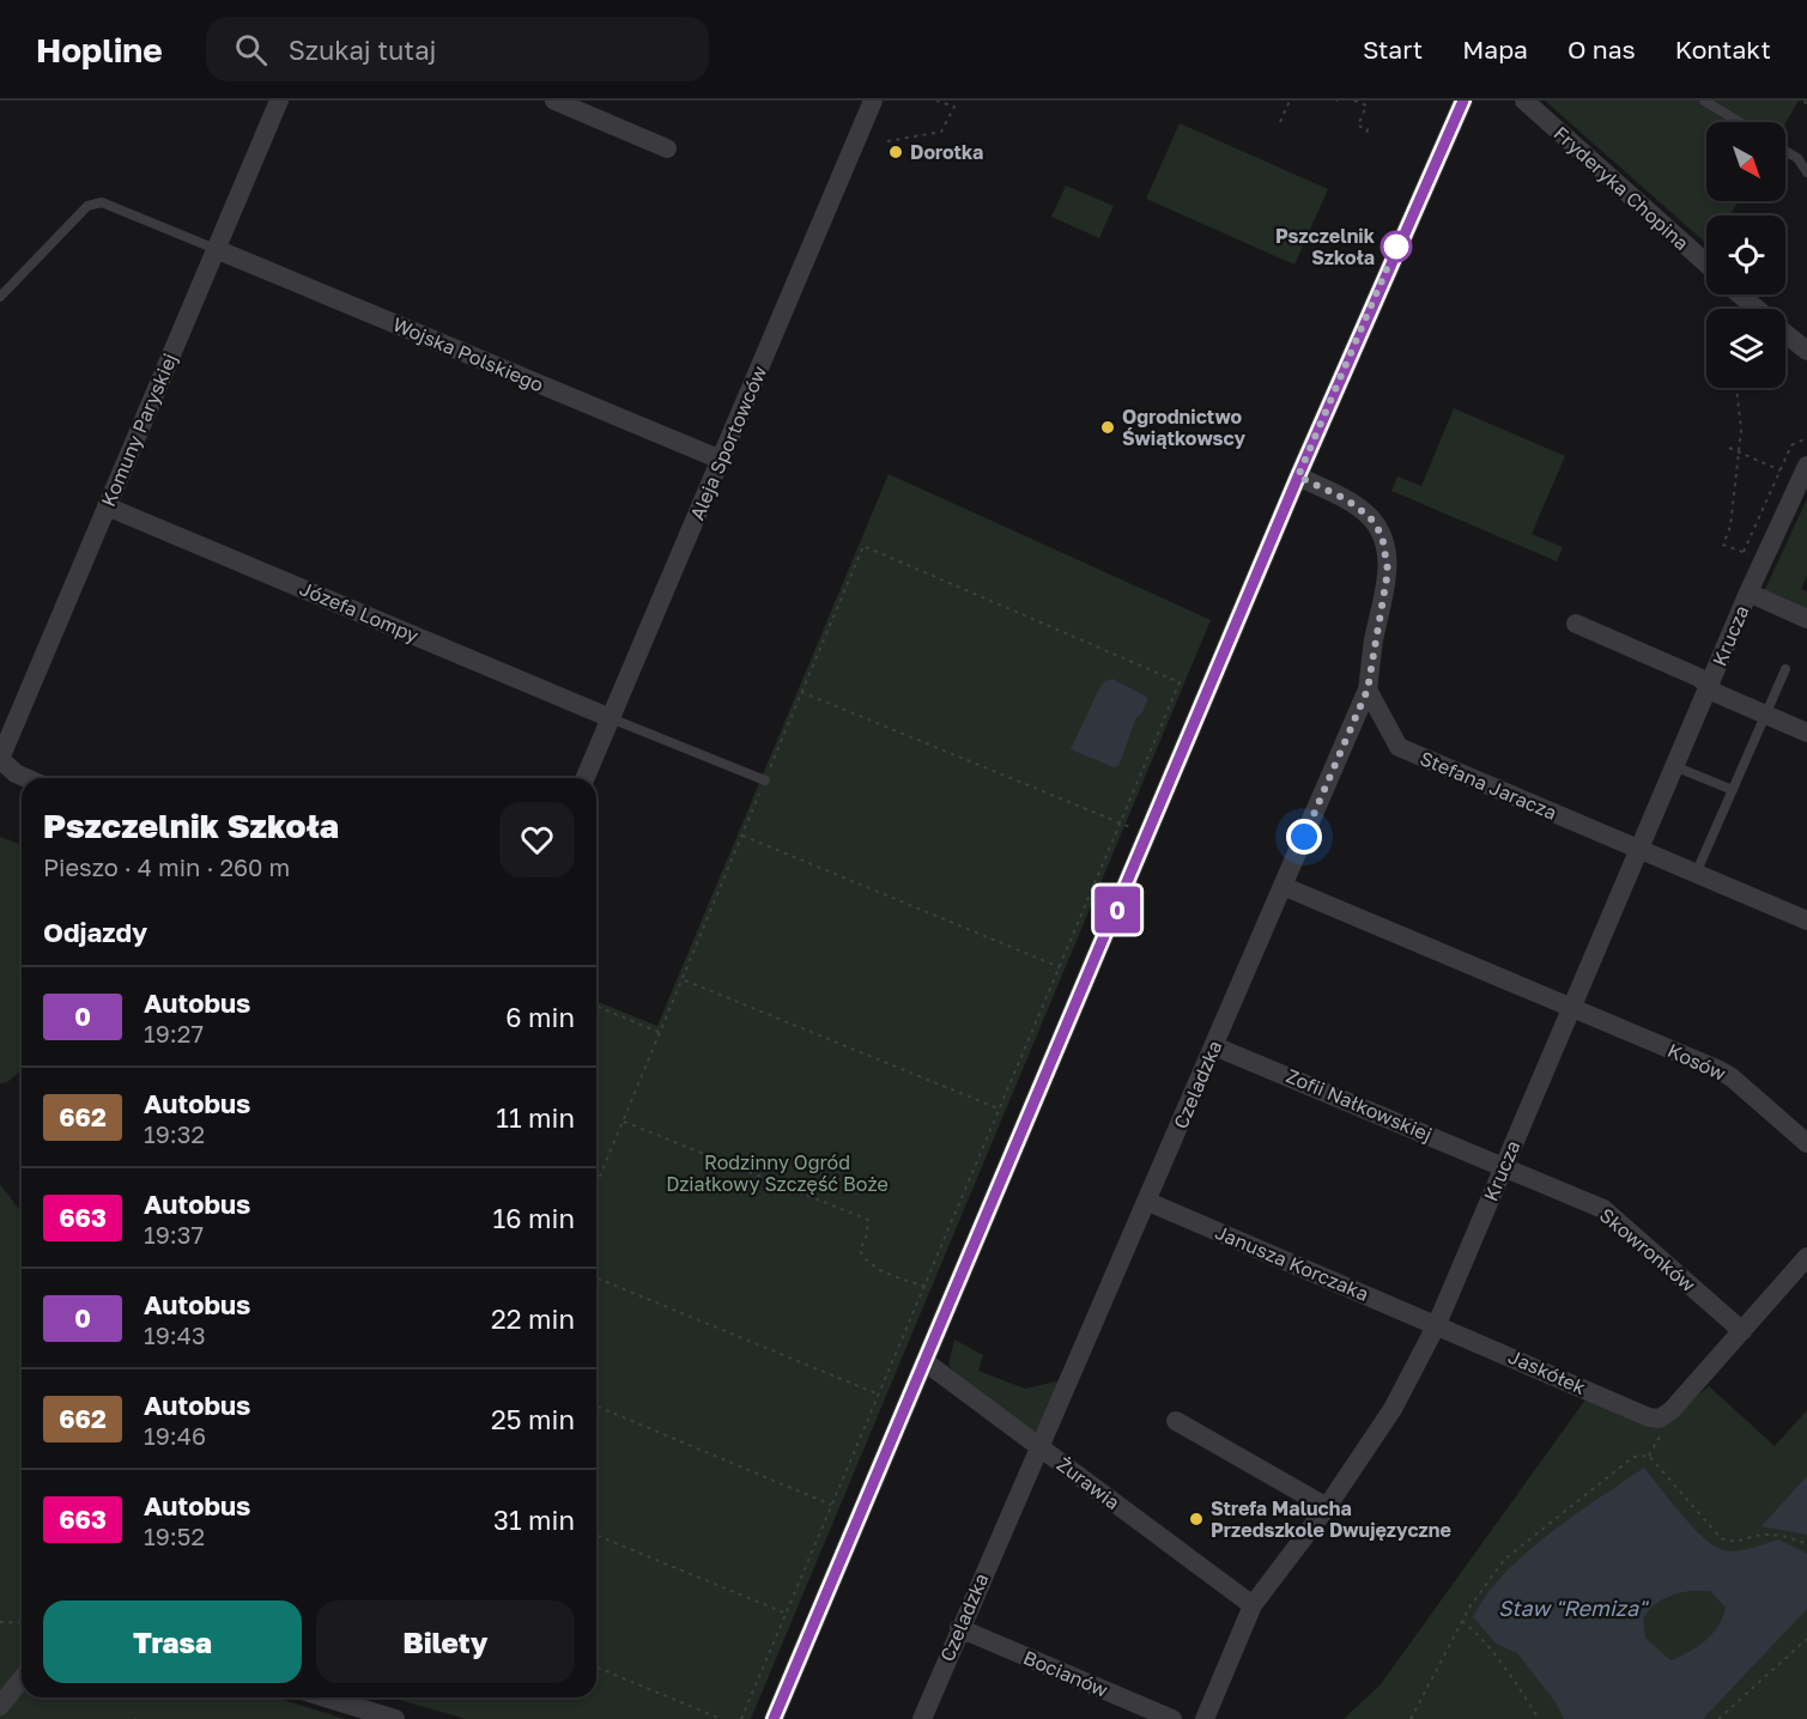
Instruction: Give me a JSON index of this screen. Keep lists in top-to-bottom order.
{
  "streets": {
    "street": [
      "Fryderyka Chopina",
      "Wojska Polskiego",
      "Komuny Paryskiej",
      "Aleja Sportowców",
      "Józefa Lompy",
      "Krucza",
      "Stefana Jaracza",
      "Kosów",
      "Czeladzka",
      "Zofii Nałkowskiej",
      "Skowronków",
      "Janusza Korczaka",
      "Jaskółek",
      "Żurawia",
      "Bocianów"
    ]
  },
  "crossings": [
    ["Wojska Polskiego", "Komuny Paryskiej"],
    ["Wojska Polskiego", "Aleja Sportowców"],
    ["Komuny Paryskiej", "Józefa Lompy"],
    ["Aleja Sportowców", "Józefa Lompy"],
    ["Krucza", "Stefana Jaracza"],
    ["Krucza", "Kosów"],
    ["Krucza", "Zofii Nałkowskiej"],
    ["Krucza", "Skowronków"],
    ["Krucza", "Janusza Korczaka"],
    ["Krucza", "Jaskółek"],
    ["Krucza", "Żurawia"],
    ["Stefana Jaracza", "Czeladzka"],
    ["Kosów", "Czeladzka"],
    ["Czeladzka", "Zofii Nałkowskiej"],
    ["Czeladzka", "Janusza Korczaka"],
    ["Czeladzka", "Żurawia"],
    ["Czeladzka", "Bocianów"],
    ["Zofii Nałkowskiej", "Skowronków"],
    ["Skowronków", "Jaskółek"],
    ["Janusza Korczaka", "Jaskółek"]
  ],
  "water": ["Staw \"Remiza\""],
  "parks": ["Rodzinny Ogród Działkowy Szczęść Boże"],
  "places": [
    "Dorotka",
    "Pszczelnik Szkoła",
    "Ogrodnictwo Świątkowscy",
    "Strefa Malucha Przedszkole Dwujęzyczne"
  ],
  "lines": ["bus line 0"],
  "north": "bottom right",
  "page": {
    "header": "Hopline",
    "search": "Szukaj tutaj",
    "nav": [
      "Start",
      "Mapa",
      "O nas",
      "Kontakt"
    ],
    "on_map": "0",
    "heading": [
      ["Pszczelnik Szkoła", "Pieszo · 4 min · 260 m"],
      "Odjazdy"
    ],
    "list": [
      {
        "mark": "0",
        "name": "Autobus",
        "note": "19:27",
        "value": "6 min"
      },
      {
        "mark": "662",
        "name": "Autobus",
        "note": "19:32",
        "value": "11 min"
      },
      {
        "mark": "663",
        "name": "Autobus",
        "note": "19:37",
        "value": "16 min"
      },
      {
        "mark": "0",
        "name": "Autobus",
        "note": "19:43",
        "value": "22 min"
      },
      {
        "mark": "662",
        "name": "Autobus",
        "note": "19:46",
        "value": "25 min"
      },
      {
        "mark": "663",
        "name": "Autobus",
        "note": "19:52",
        "value": "31 min"
      }
    ],
    "buttons": ["Trasa", "Bilety"]
  }
}
